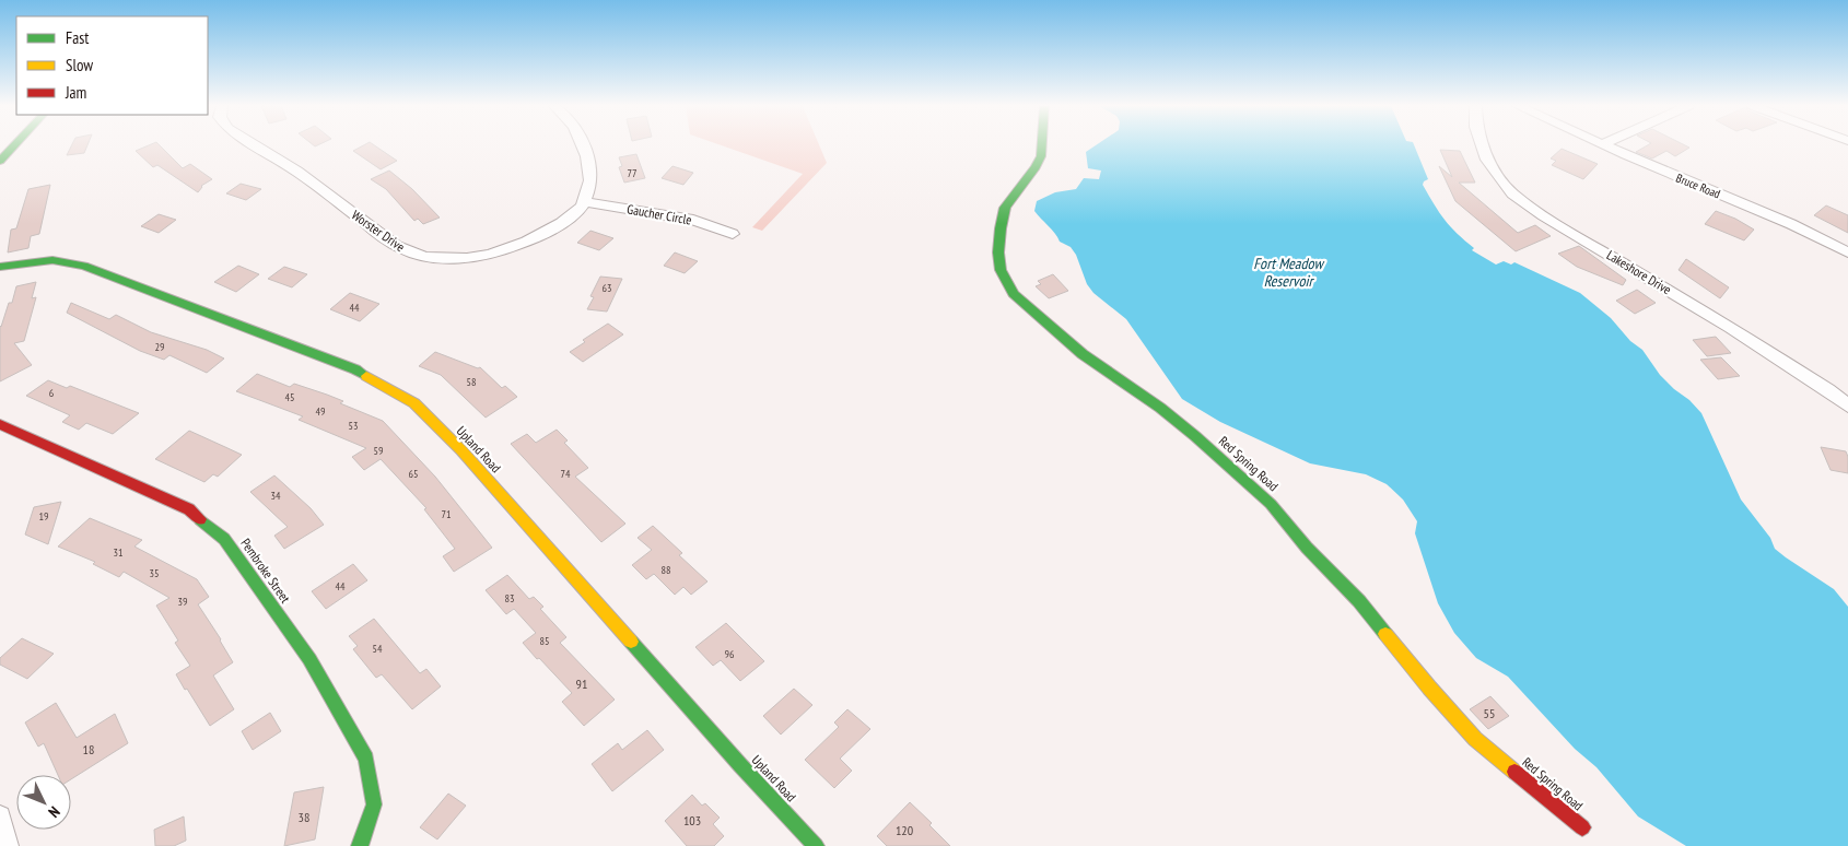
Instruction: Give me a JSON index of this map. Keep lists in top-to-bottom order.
{
  "streets": {
    "street": [
      "Bruce Road",
      "Gaucher Circle",
      "Worster Drive",
      "Lakeshore Drive",
      "Upland Road",
      "Red Spring Road",
      "Pembroke Street"
    ]
  },
  "crossings": [
    ["Gaucher Circle", "Worster Drive"]
  ],
  "water": ["Fort Meadow Reservoir"],
  "house_numbers": [
    "77",
    "63",
    "44",
    "29",
    "58",
    "6",
    "45",
    "49",
    "53",
    "59",
    "65",
    "74",
    "34",
    "71",
    "19",
    "31",
    "88",
    "35",
    "44",
    "83",
    "39",
    "85",
    "54",
    "96",
    "91",
    "55",
    "18",
    "38",
    "103",
    "120"
  ],
  "legend": ["Fast", "Slow", "Jam"],
  "north": "bottom right"
}
